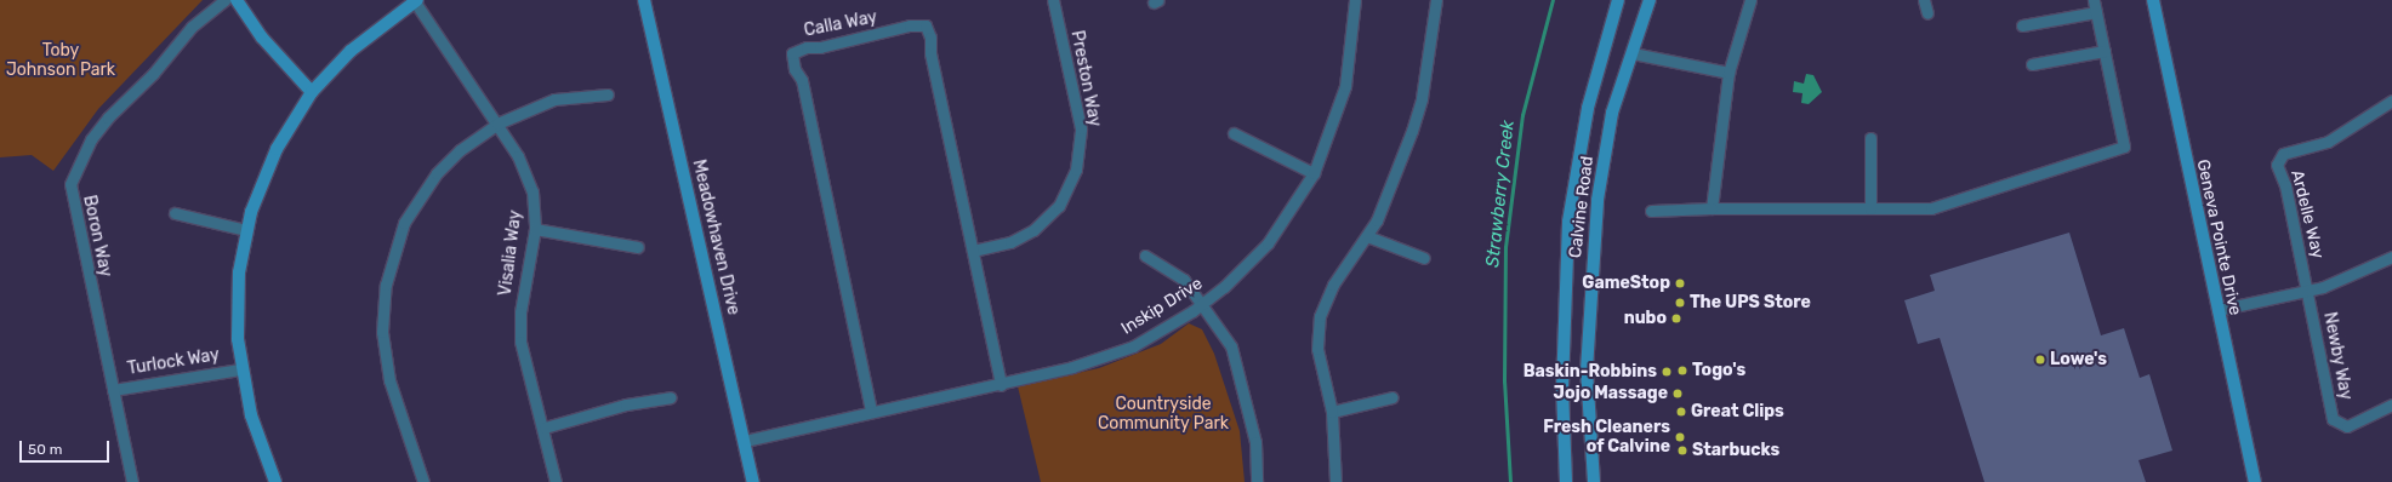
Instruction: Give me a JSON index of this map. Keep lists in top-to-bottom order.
{
  "streets": {
    "street": [
      "Calla Way",
      "Preston Way",
      "Calvine Road",
      "Ardelle Way",
      "Boron Way",
      "Meadowhaven Drive",
      "Geneva Pointe Drive",
      "Visalia Way",
      "Inskip Drive",
      "Newby Way",
      "Turlock Way"
    ]
  },
  "crossings": [
    ["Calla Way", "Preston Way"],
    ["Calla Way", "Inskip Drive"],
    ["Ardelle Way", "Newby Way"],
    ["Boron Way", "Turlock Way"],
    ["Meadowhaven Drive", "Inskip Drive"]
  ],
  "water": ["Strawberry Creek"],
  "parks": ["Toby Johnson Park", "Countryside Community Park"],
  "places": [
    "GameStop",
    "The UPS Store",
    "nubo",
    "Lowe's",
    "Togo's",
    "Baskin-Robbins",
    "Jojo Massage",
    "Great Clips",
    "Fresh Cleaners of Calvine",
    "Starbucks"
  ],
  "scale_bar": "50 m"
}
